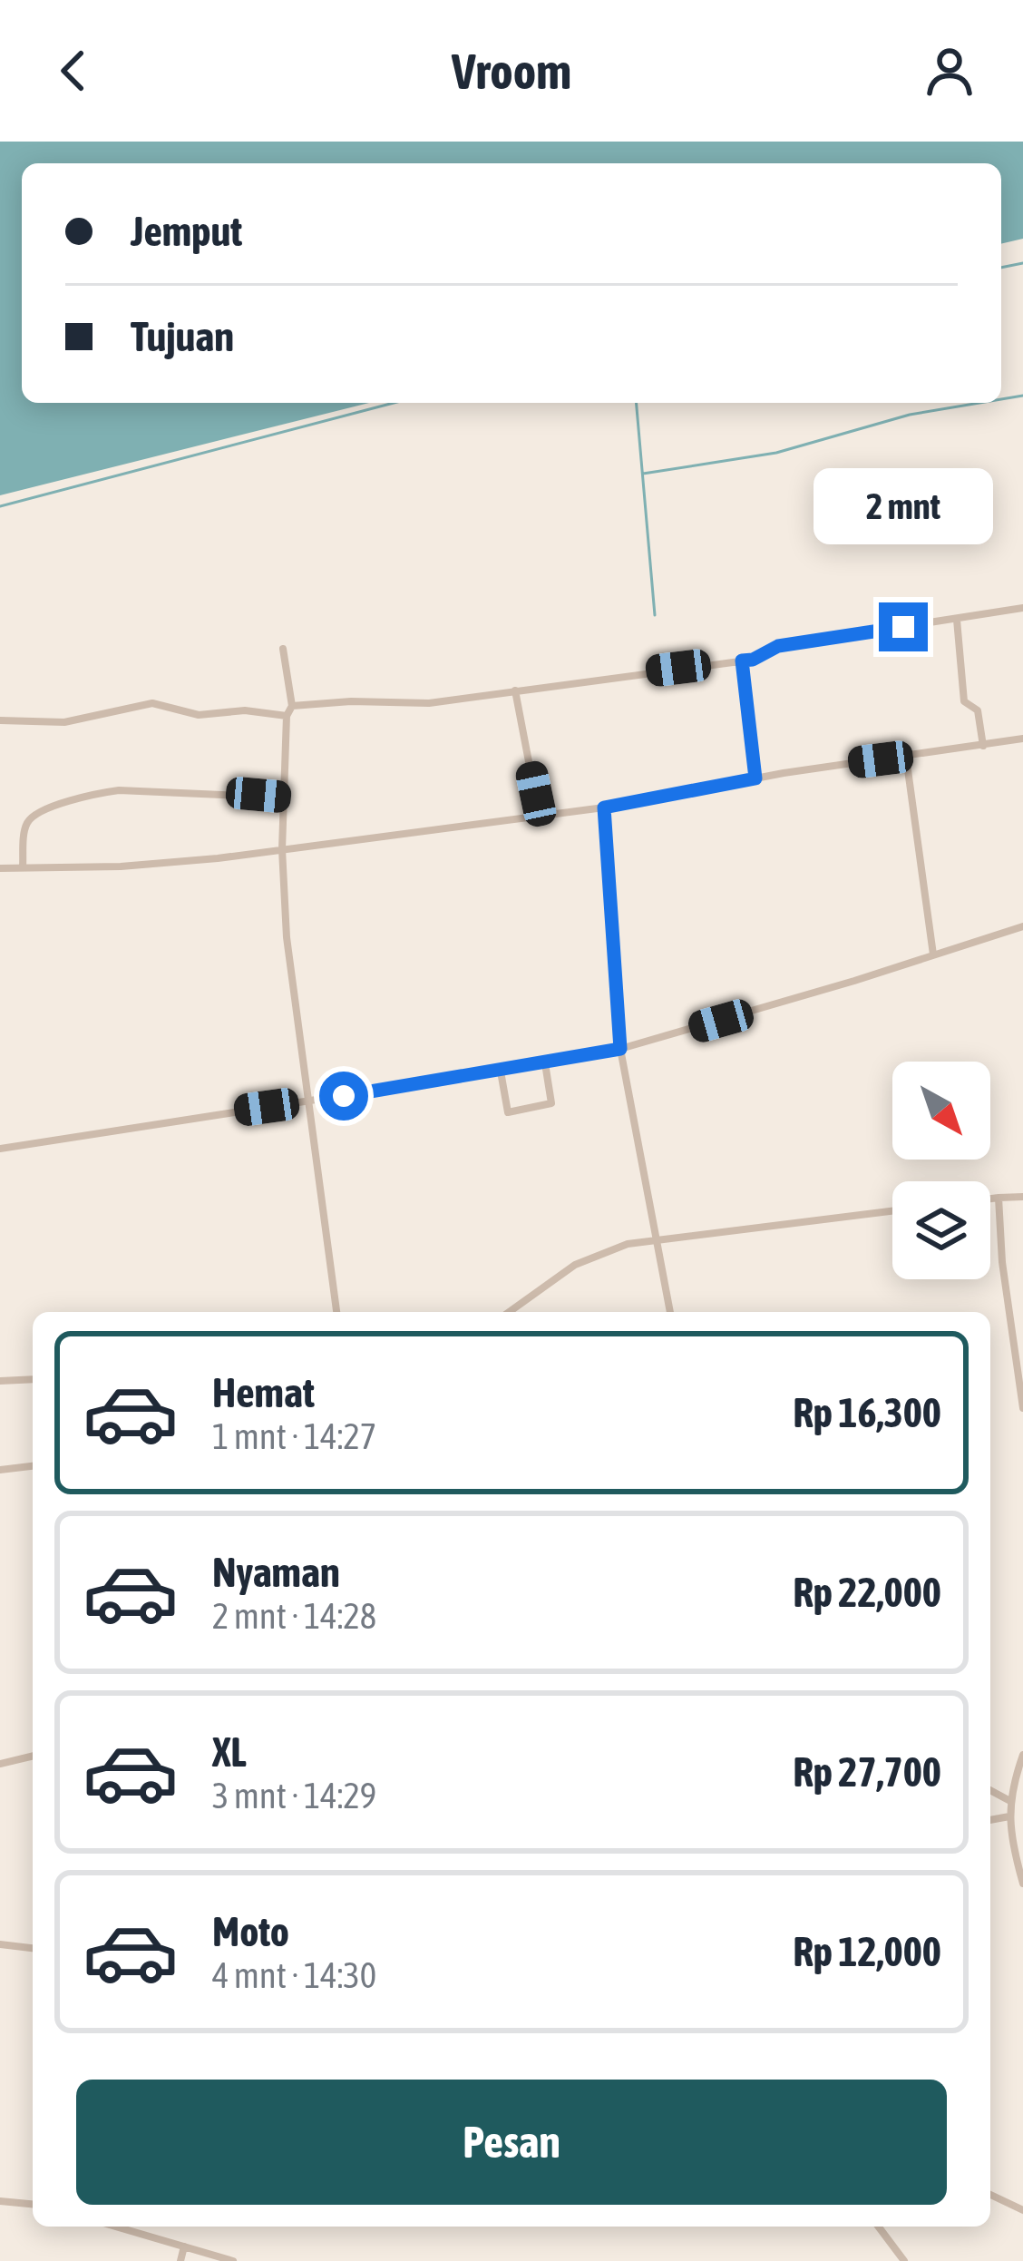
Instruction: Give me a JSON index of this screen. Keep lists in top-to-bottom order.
{
  "north": "bottom right",
  "page": {
    "header": "Vroom",
    "banner": ["Jemput", "Tujuan"],
    "bubble": "2 mnt",
    "list": [
      {
        "name": "Hemat",
        "note": "1 mnt · 14:27",
        "value": "Rp 16,300"
      },
      {
        "name": "Nyaman",
        "note": "2 mnt · 14:28",
        "value": "Rp 22,000"
      },
      {
        "name": "XL",
        "note": "3 mnt · 14:29",
        "value": "Rp 27,700"
      },
      {
        "name": "Moto",
        "note": "4 mnt · 14:30",
        "value": "Rp 12,000"
      }
    ],
    "buttons": "Pesan"
  }
}
